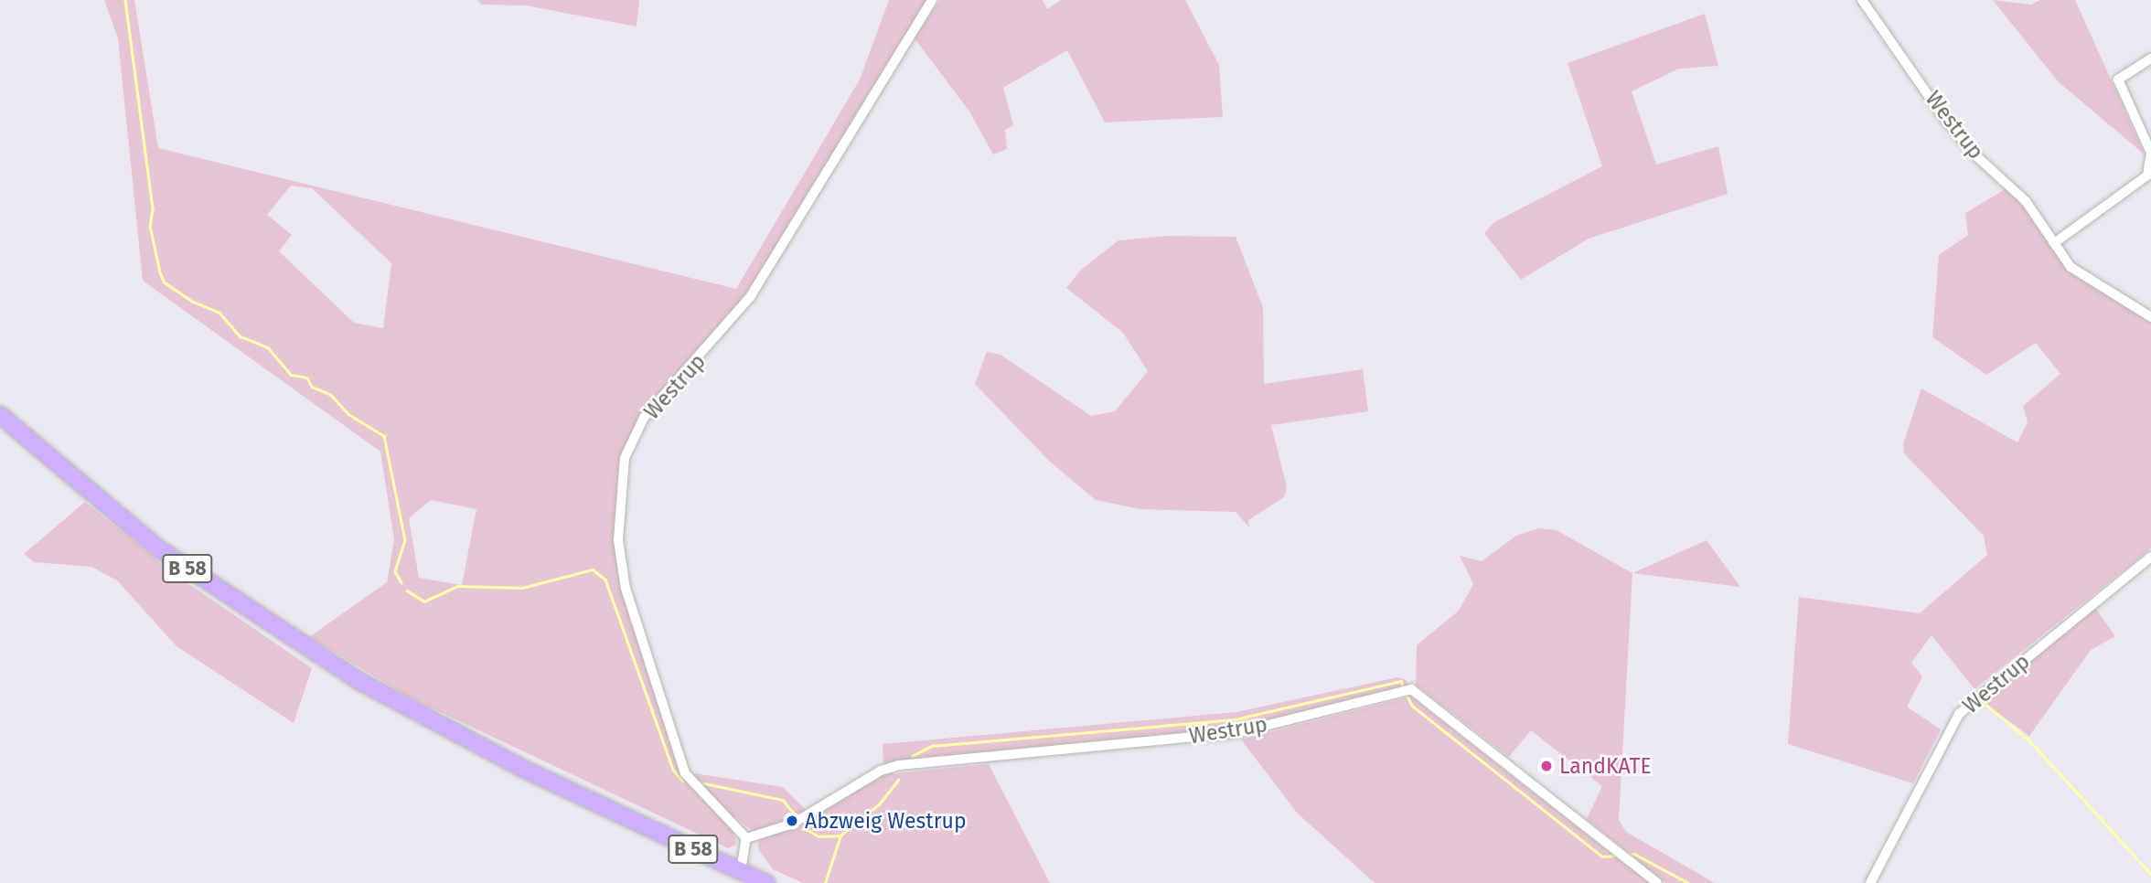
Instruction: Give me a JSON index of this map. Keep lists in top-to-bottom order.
{
  "streets": {
    "main road": ["B 58"],
    "street": ["Westrup"]
  },
  "places": ["LandKATE", "Abzweig Westrup"]
}
